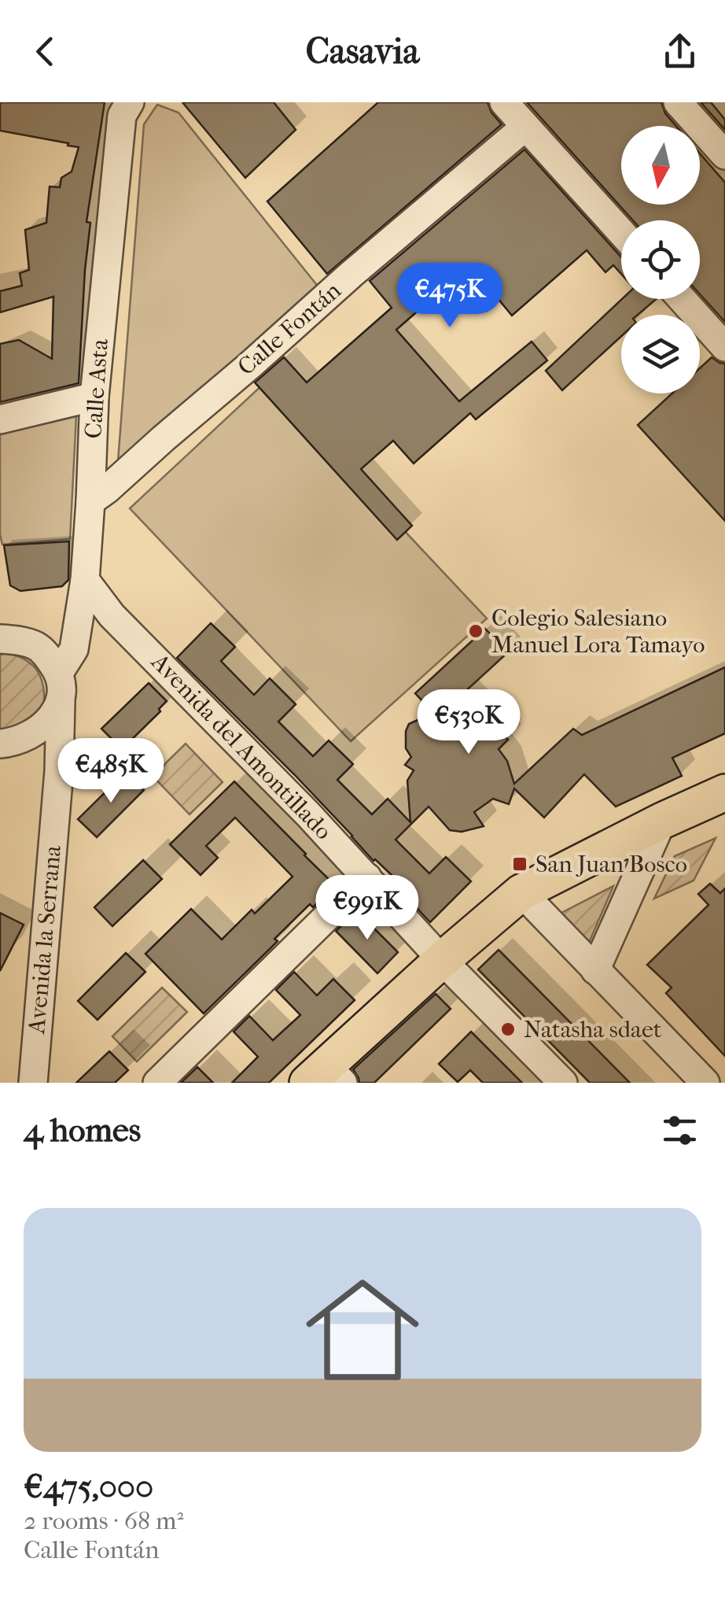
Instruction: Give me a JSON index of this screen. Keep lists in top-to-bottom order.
{
  "streets": {
    "street": [
      "Calle Fontán",
      "Calle Asta",
      "Avenida del Amontillado",
      "Avenida la Serrana"
    ]
  },
  "crossings": [
    ["Calle Fontán", "Calle Asta"],
    ["Calle Asta", "Avenida del Amontillado"],
    ["Calle Asta", "Avenida la Serrana"]
  ],
  "places": {
    "other": ["Colegio Salesiano Manuel Lora Tamayo", "Natasha sdaet"],
    "transit": ["San Juan Bosco"]
  },
  "north": "bottom",
  "page": {
    "header": "Casavia",
    "price": [
      "€475K",
      "€530K",
      "€485K",
      "€991K"
    ],
    "heading": "4 homes",
    "list": [
      {
        "name": "€475,000",
        "note": "2 rooms · 68 m² · Calle Fontán"
      }
    ]
  }
}
